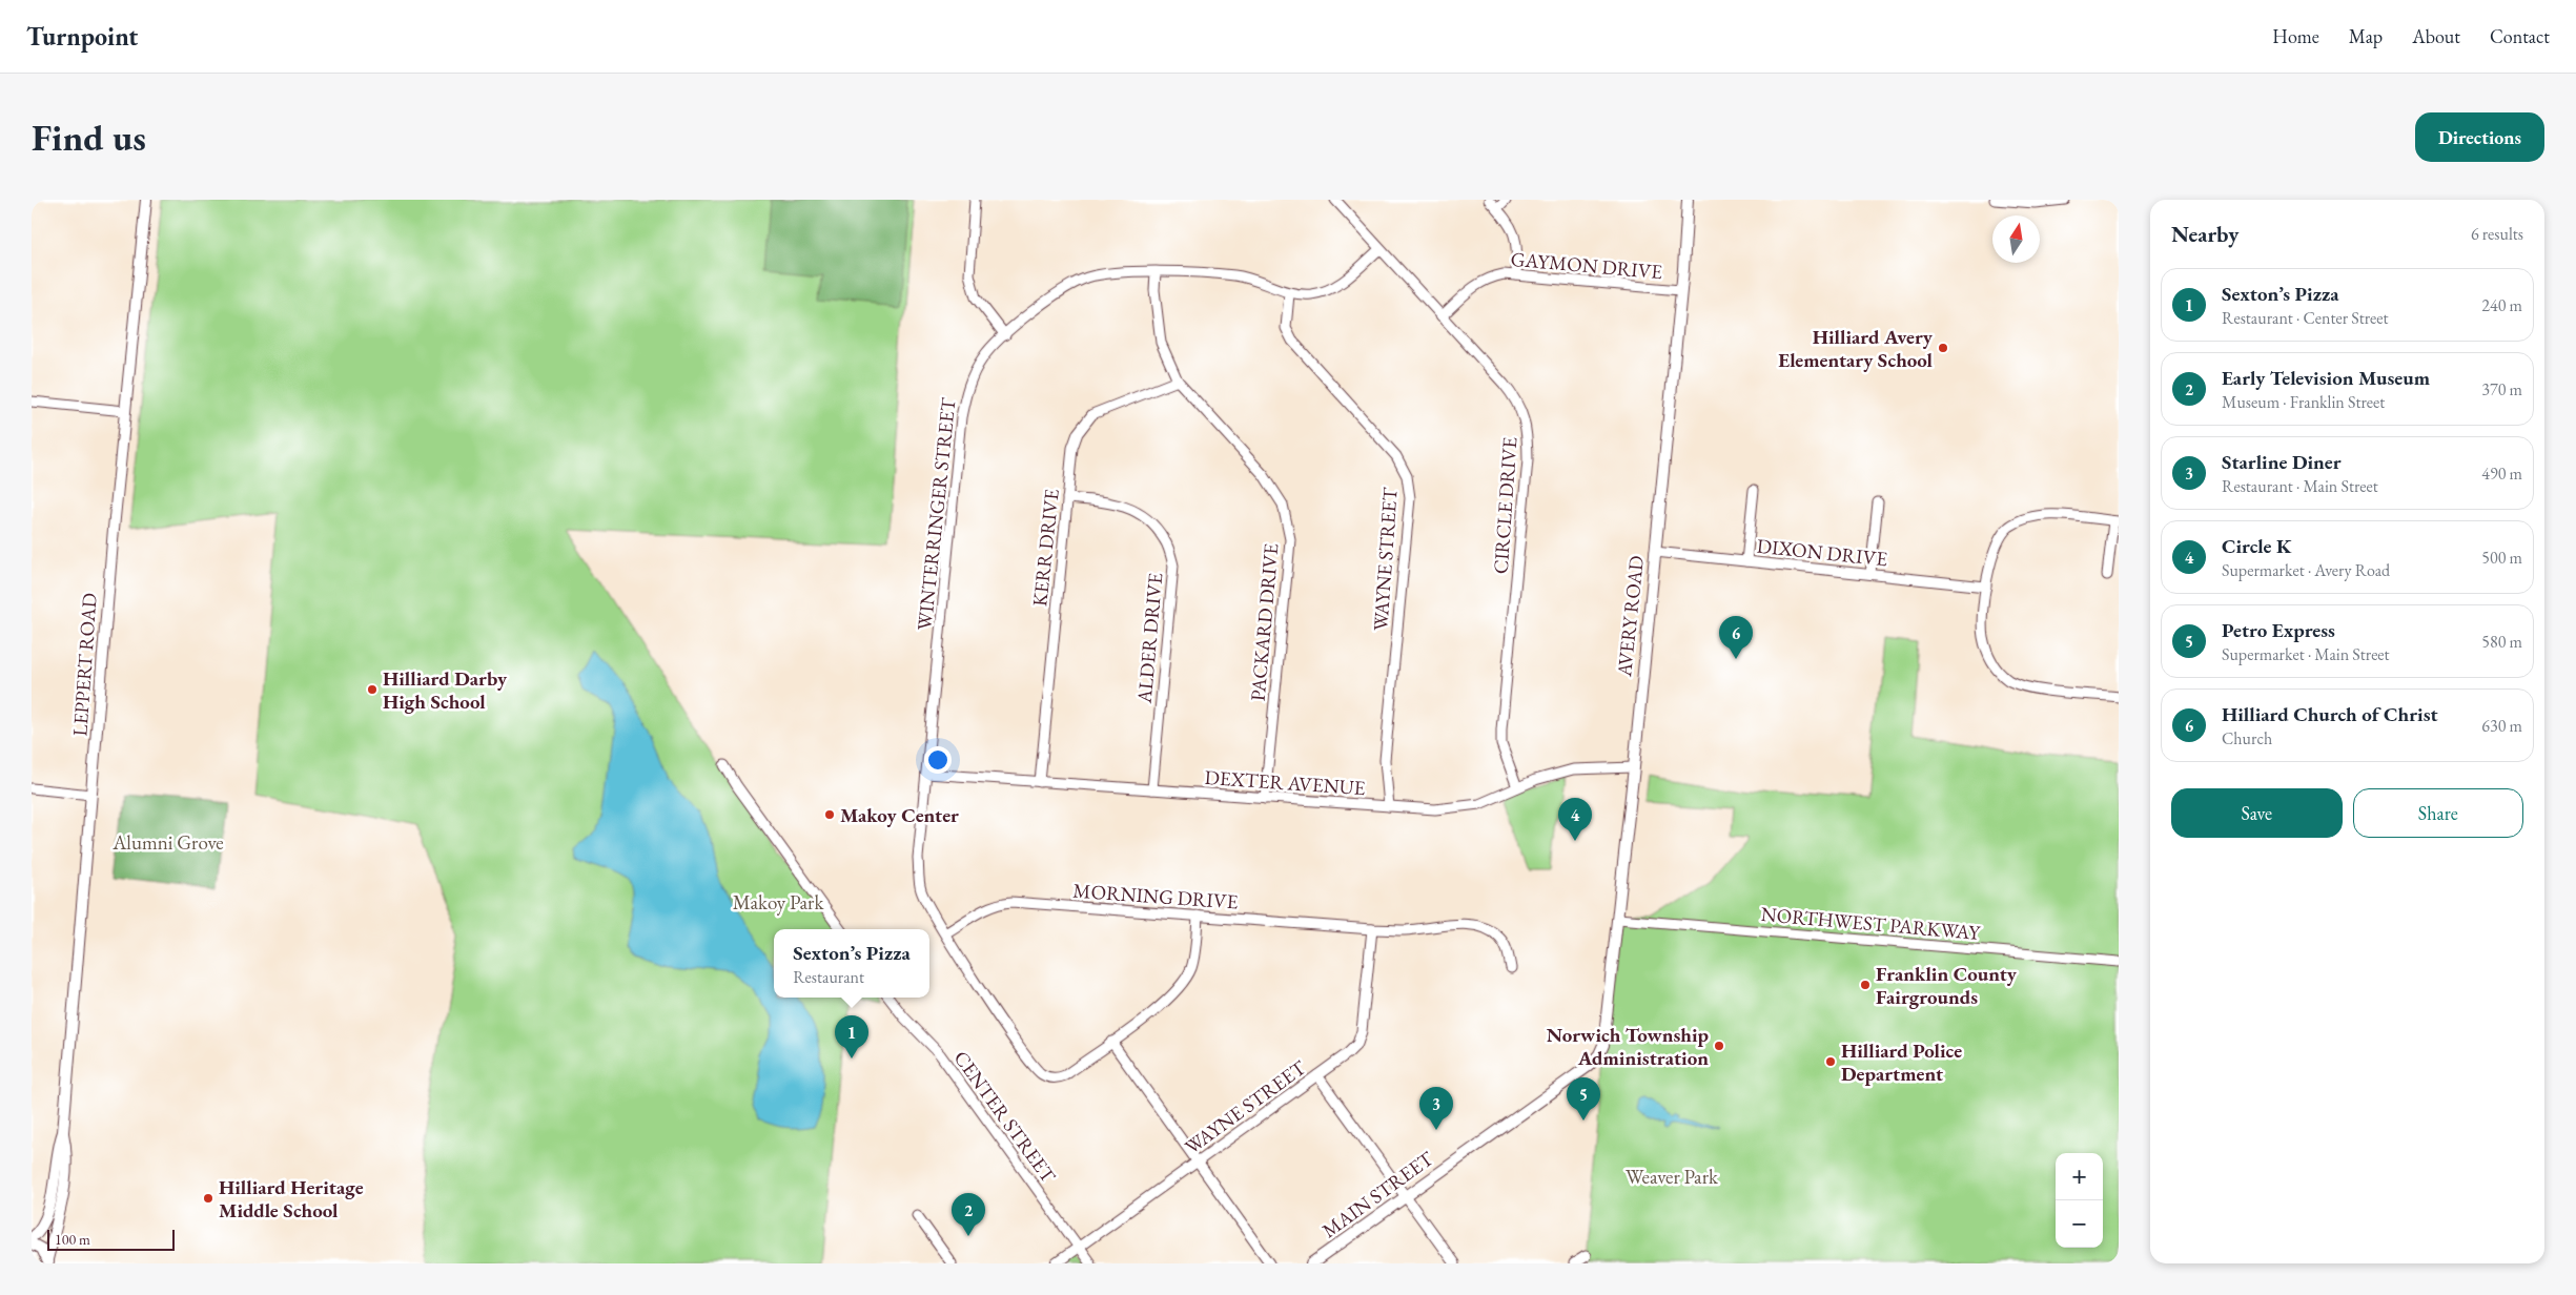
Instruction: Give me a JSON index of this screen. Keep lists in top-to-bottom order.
{
  "streets": {
    "main road": ["AVERY ROAD", "LEPPERT ROAD", "MAIN STREET"],
    "street": [
      "GAYMON DRIVE",
      "CIRCLE DRIVE",
      "WINTERRINGER STREET",
      "KERR DRIVE",
      "DIXON DRIVE",
      "WAYNE STREET",
      "PACKARD DRIVE",
      "ALDER DRIVE",
      "DEXTER AVENUE",
      "MORNING DRIVE",
      "NORTHWEST PARKWAY",
      "CENTER STREET"
    ]
  },
  "crossings": [
    ["GAYMON DRIVE", "CIRCLE DRIVE"],
    ["GAYMON DRIVE", "AVERY ROAD"],
    ["CIRCLE DRIVE", "WINTERRINGER STREET"],
    ["CIRCLE DRIVE", "DEXTER AVENUE"],
    ["WINTERRINGER STREET", "WAYNE STREET"],
    ["WINTERRINGER STREET", "PACKARD DRIVE"],
    ["WINTERRINGER STREET", "DEXTER AVENUE"],
    ["WINTERRINGER STREET", "MORNING DRIVE"],
    ["KERR DRIVE", "PACKARD DRIVE"],
    ["KERR DRIVE", "ALDER DRIVE"],
    ["KERR DRIVE", "DEXTER AVENUE"],
    ["DIXON DRIVE", "AVERY ROAD"],
    ["WAYNE STREET", "DEXTER AVENUE"],
    ["WAYNE STREET", "MORNING DRIVE"],
    ["WAYNE STREET", "CENTER STREET"],
    ["AVERY ROAD", "DEXTER AVENUE"],
    ["AVERY ROAD", "NORTHWEST PARKWAY"],
    ["AVERY ROAD", "MAIN STREET"],
    ["PACKARD DRIVE", "DEXTER AVENUE"],
    ["ALDER DRIVE", "DEXTER AVENUE"]
  ],
  "parks": ["Alumni Grove", "Makoy Park", "Weaver Park"],
  "places": [
    "Hilliard Avery Elementary School",
    "Hilliard Darby High School",
    "Makoy Center",
    "Franklin County Fairgrounds",
    "Norwich Township Administration",
    "Hilliard Police Department",
    "Hilliard Heritage Middle School"
  ],
  "scale_bar": "100 m",
  "north": "top",
  "page": {
    "header": "Turnpoint",
    "nav": [
      "Home",
      "Map",
      "About",
      "Contact"
    ],
    "buttons": [
      "Directions",
      ["Save", "Share"]
    ],
    "title": "Find us",
    "heading": ["Nearby", "6 results"],
    "list": [
      {
        "mark": "1",
        "name": "Sexton’s Pizza",
        "note": "Restaurant · Center Street",
        "value": "240 m"
      },
      {
        "mark": "2",
        "name": "Early Television Museum",
        "note": "Museum · Franklin Street",
        "value": "370 m"
      },
      {
        "mark": "3",
        "name": "Starline Diner",
        "note": "Restaurant · Main Street",
        "value": "490 m"
      },
      {
        "mark": "4",
        "name": "Circle K",
        "note": "Supermarket · Avery Road",
        "value": "500 m"
      },
      {
        "mark": "5",
        "name": "Petro Express",
        "note": "Supermarket · Main Street",
        "value": "580 m"
      },
      {
        "mark": "6",
        "name": "Hilliard Church of Christ",
        "note": "Church",
        "value": "630 m"
      }
    ],
    "pins": [
      "6",
      "4",
      "1",
      "5",
      "3",
      "2"
    ],
    "popup": ["Sexton’s Pizza", "Restaurant"],
    "map_buttons": ["+", "−"],
    "scale": "100 m"
  }
}
